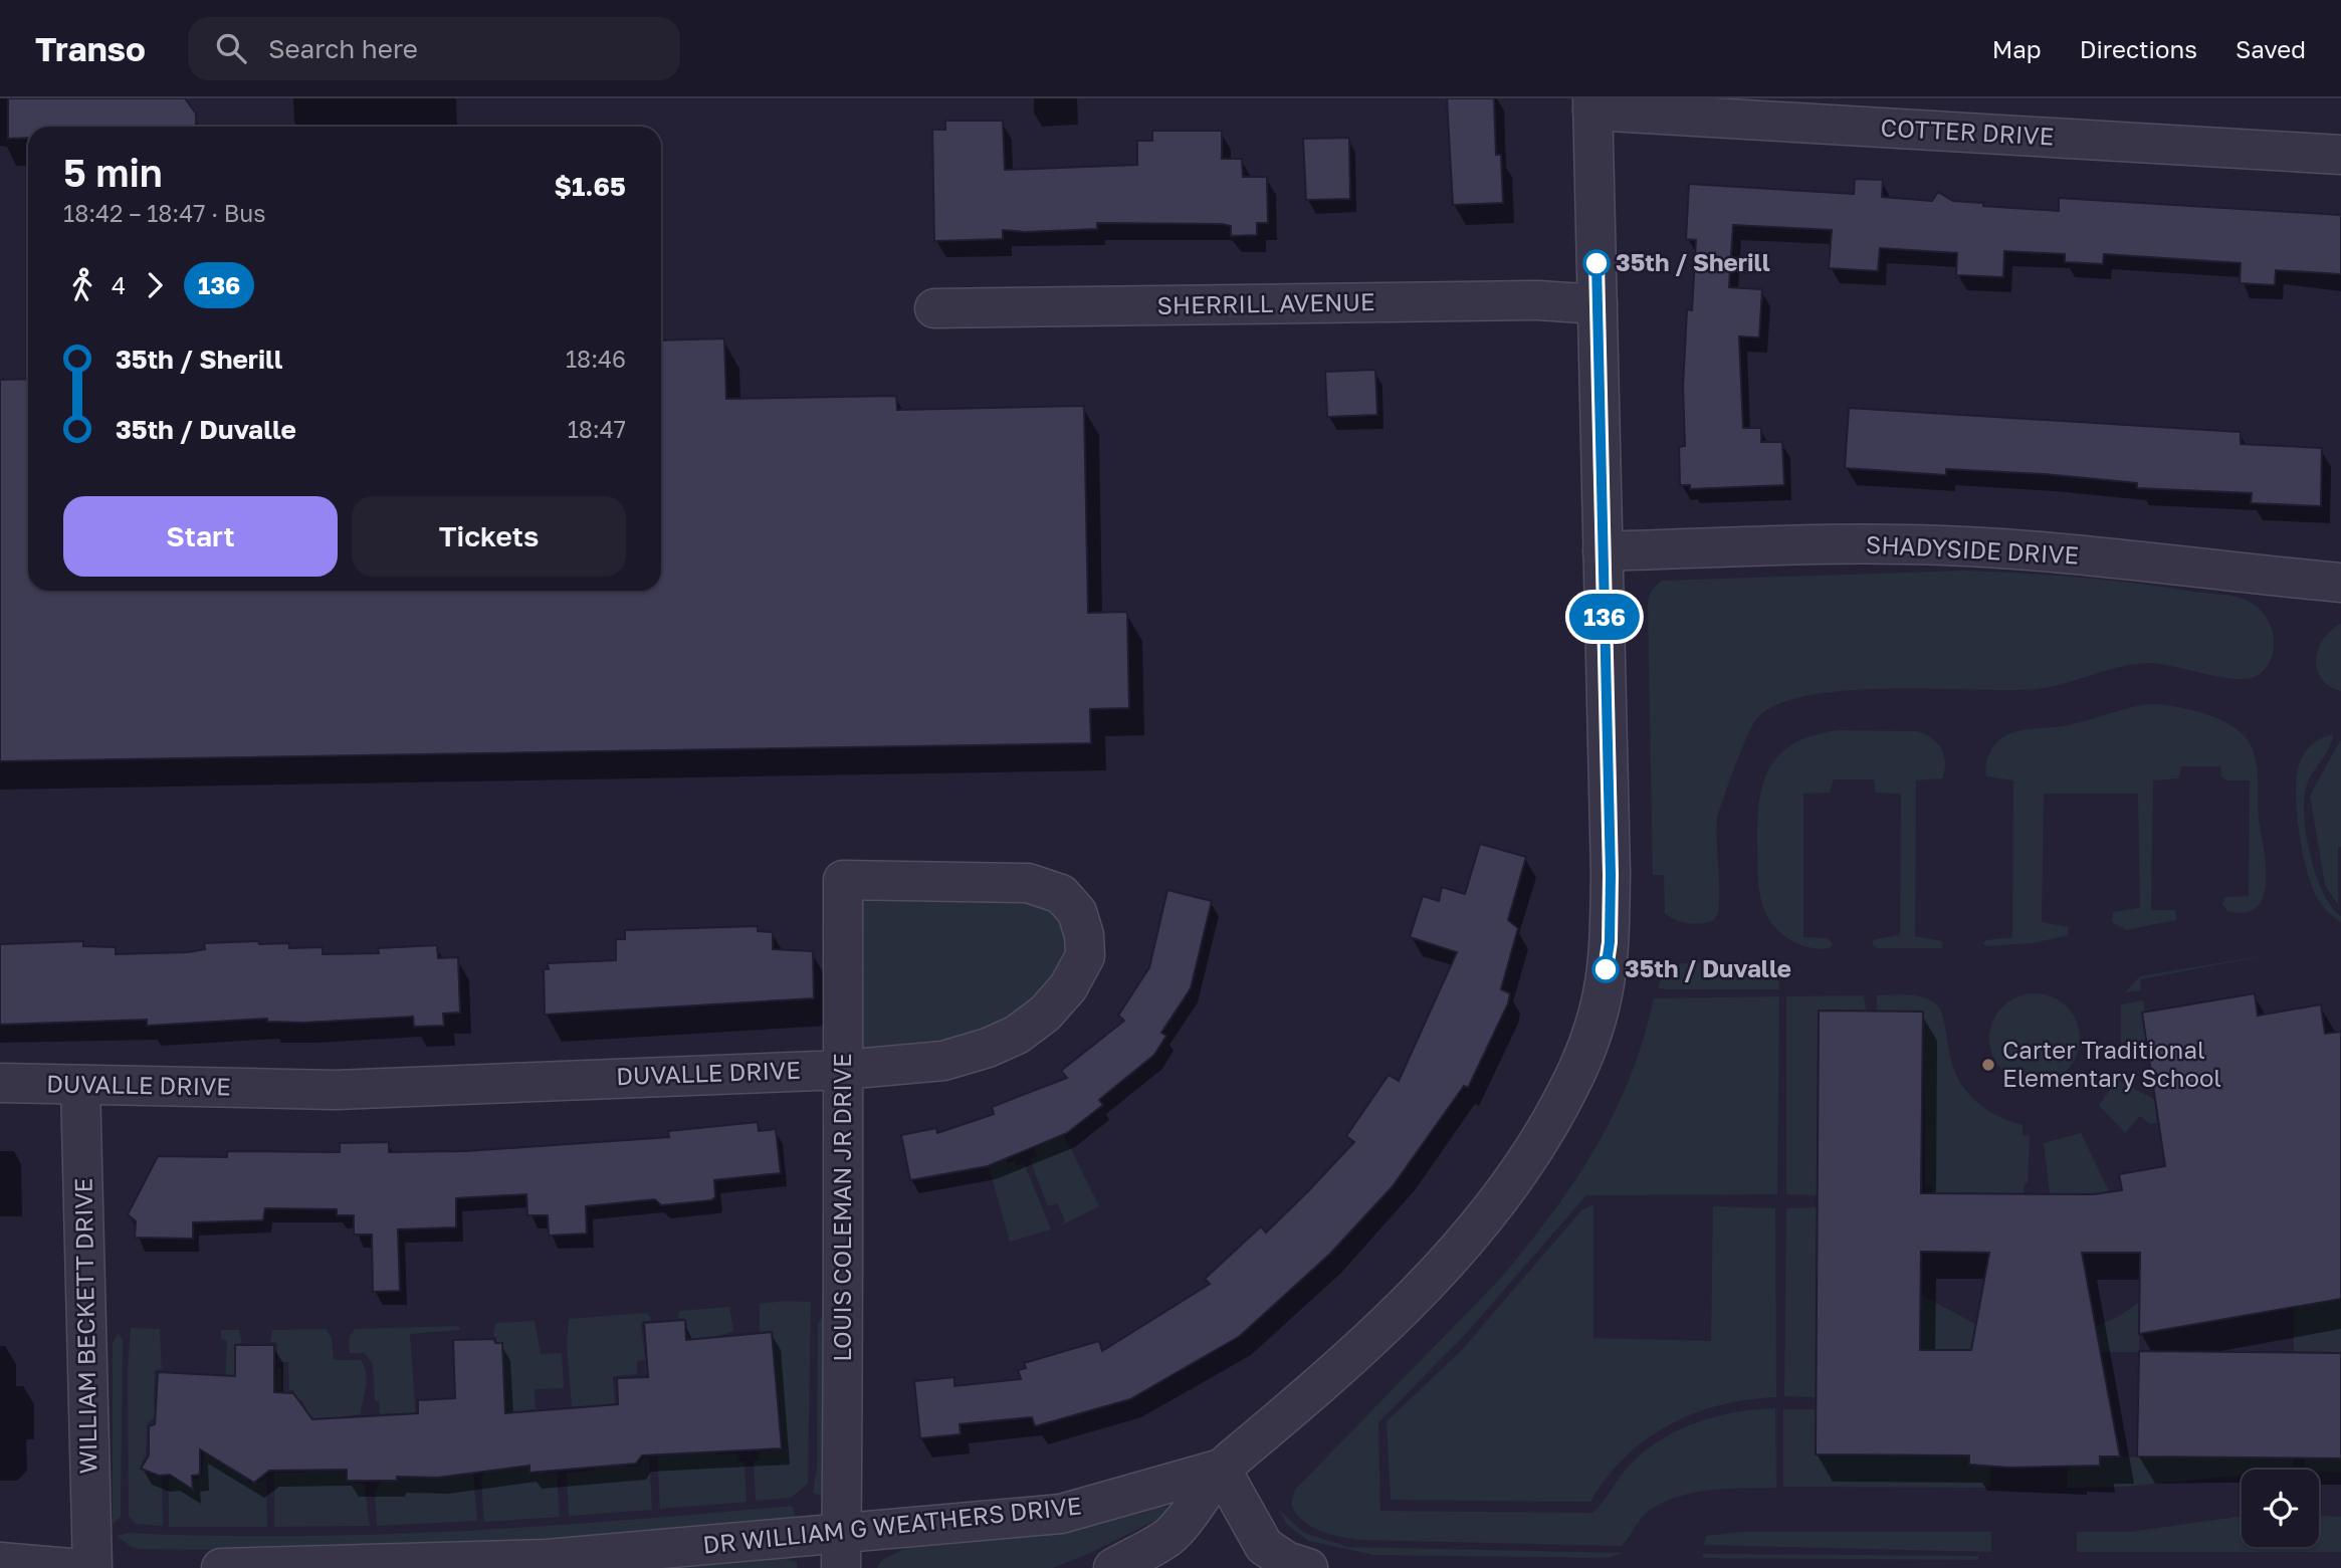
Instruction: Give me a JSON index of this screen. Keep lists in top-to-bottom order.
{
  "streets": {
    "street": [
      "COTTER DRIVE",
      "SHERRILL AVENUE",
      "SHADYSIDE DRIVE",
      "DUVALLE DRIVE",
      "LOUIS COLEMAN JR DRIVE",
      "WILLIAM BECKETT DRIVE",
      "DR WILLIAM G WEATHERS DRIVE"
    ]
  },
  "crossings": [
    ["COTTER DRIVE", "DR WILLIAM G WEATHERS DRIVE"],
    ["SHERRILL AVENUE", "DR WILLIAM G WEATHERS DRIVE"],
    ["SHADYSIDE DRIVE", "DR WILLIAM G WEATHERS DRIVE"],
    ["DUVALLE DRIVE", "LOUIS COLEMAN JR DRIVE"],
    ["DUVALLE DRIVE", "WILLIAM BECKETT DRIVE"],
    ["LOUIS COLEMAN JR DRIVE", "DR WILLIAM G WEATHERS DRIVE"]
  ],
  "places": ["35th / Sherill", "35th / Duvalle", "Carter Traditional Elementary School"],
  "lines": ["bus line 136"],
  "page": {
    "header": "Transo",
    "search": "Search here",
    "nav": ["Map", "Directions", "Saved"],
    "on_map": "136",
    "heading": ["5 min", "18:42 – 18:47 · Bus", "$1.65"],
    "legs": ["4", "136"],
    "list": [
      {
        "name": "35th / Sherill",
        "value": "18:46"
      },
      {
        "name": "35th / Duvalle",
        "value": "18:47"
      }
    ],
    "buttons": ["Start", "Tickets"]
  }
}
